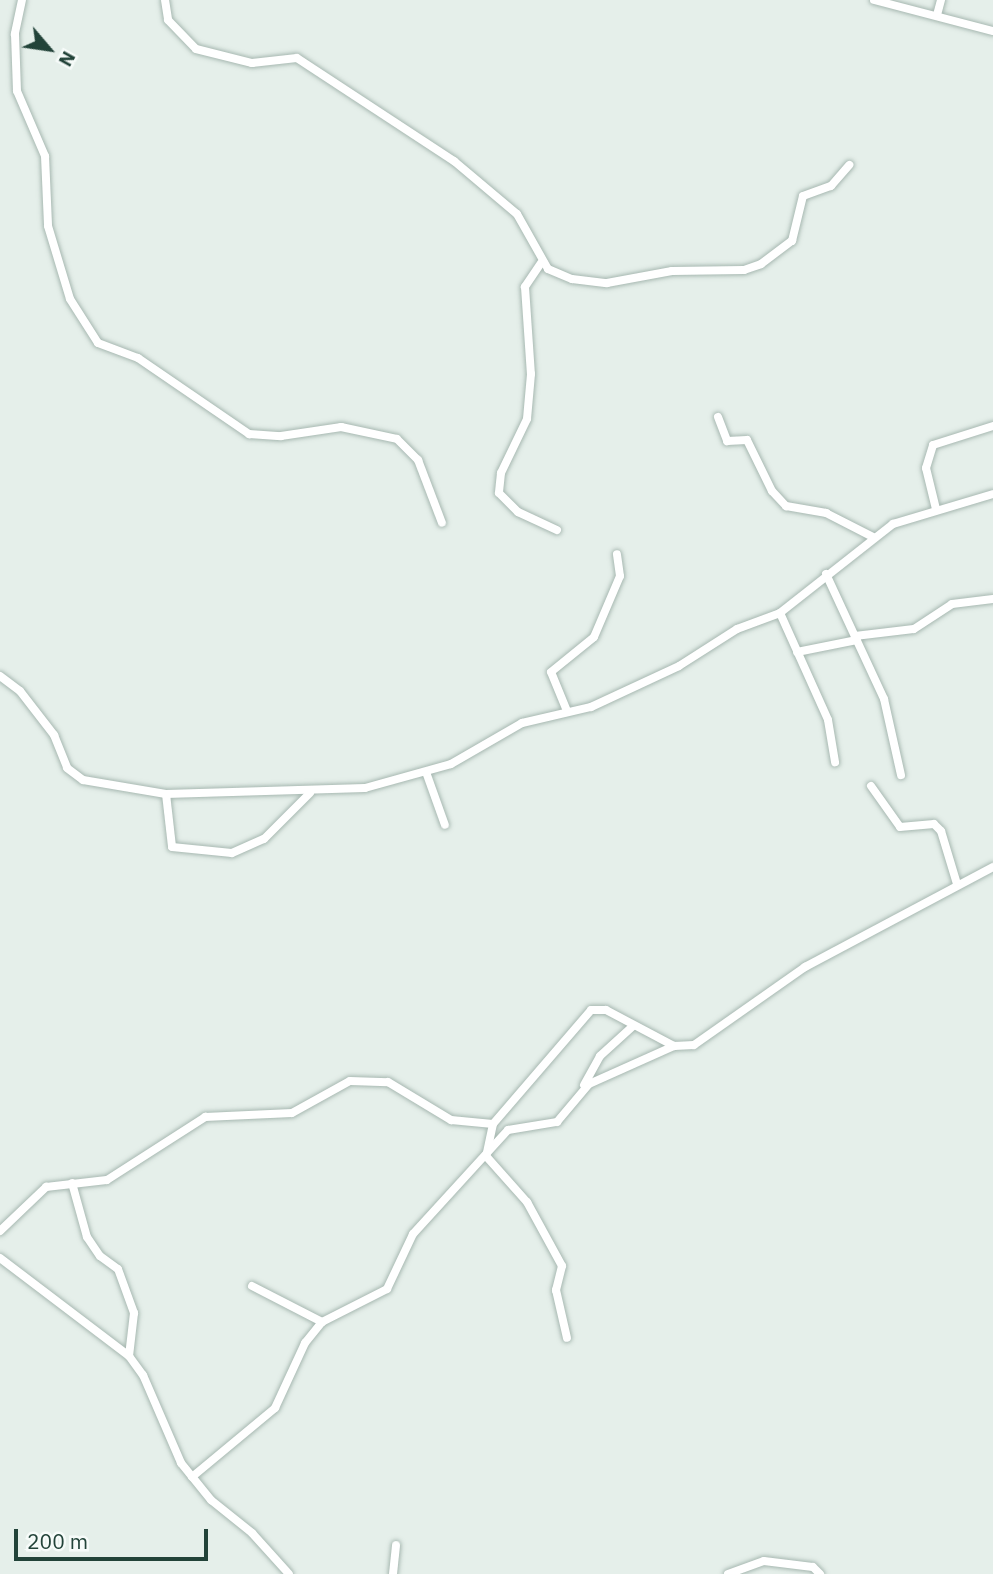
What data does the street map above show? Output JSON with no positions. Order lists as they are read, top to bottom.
{
  "scale_bar": "200 m",
  "north": "bottom right"
}
